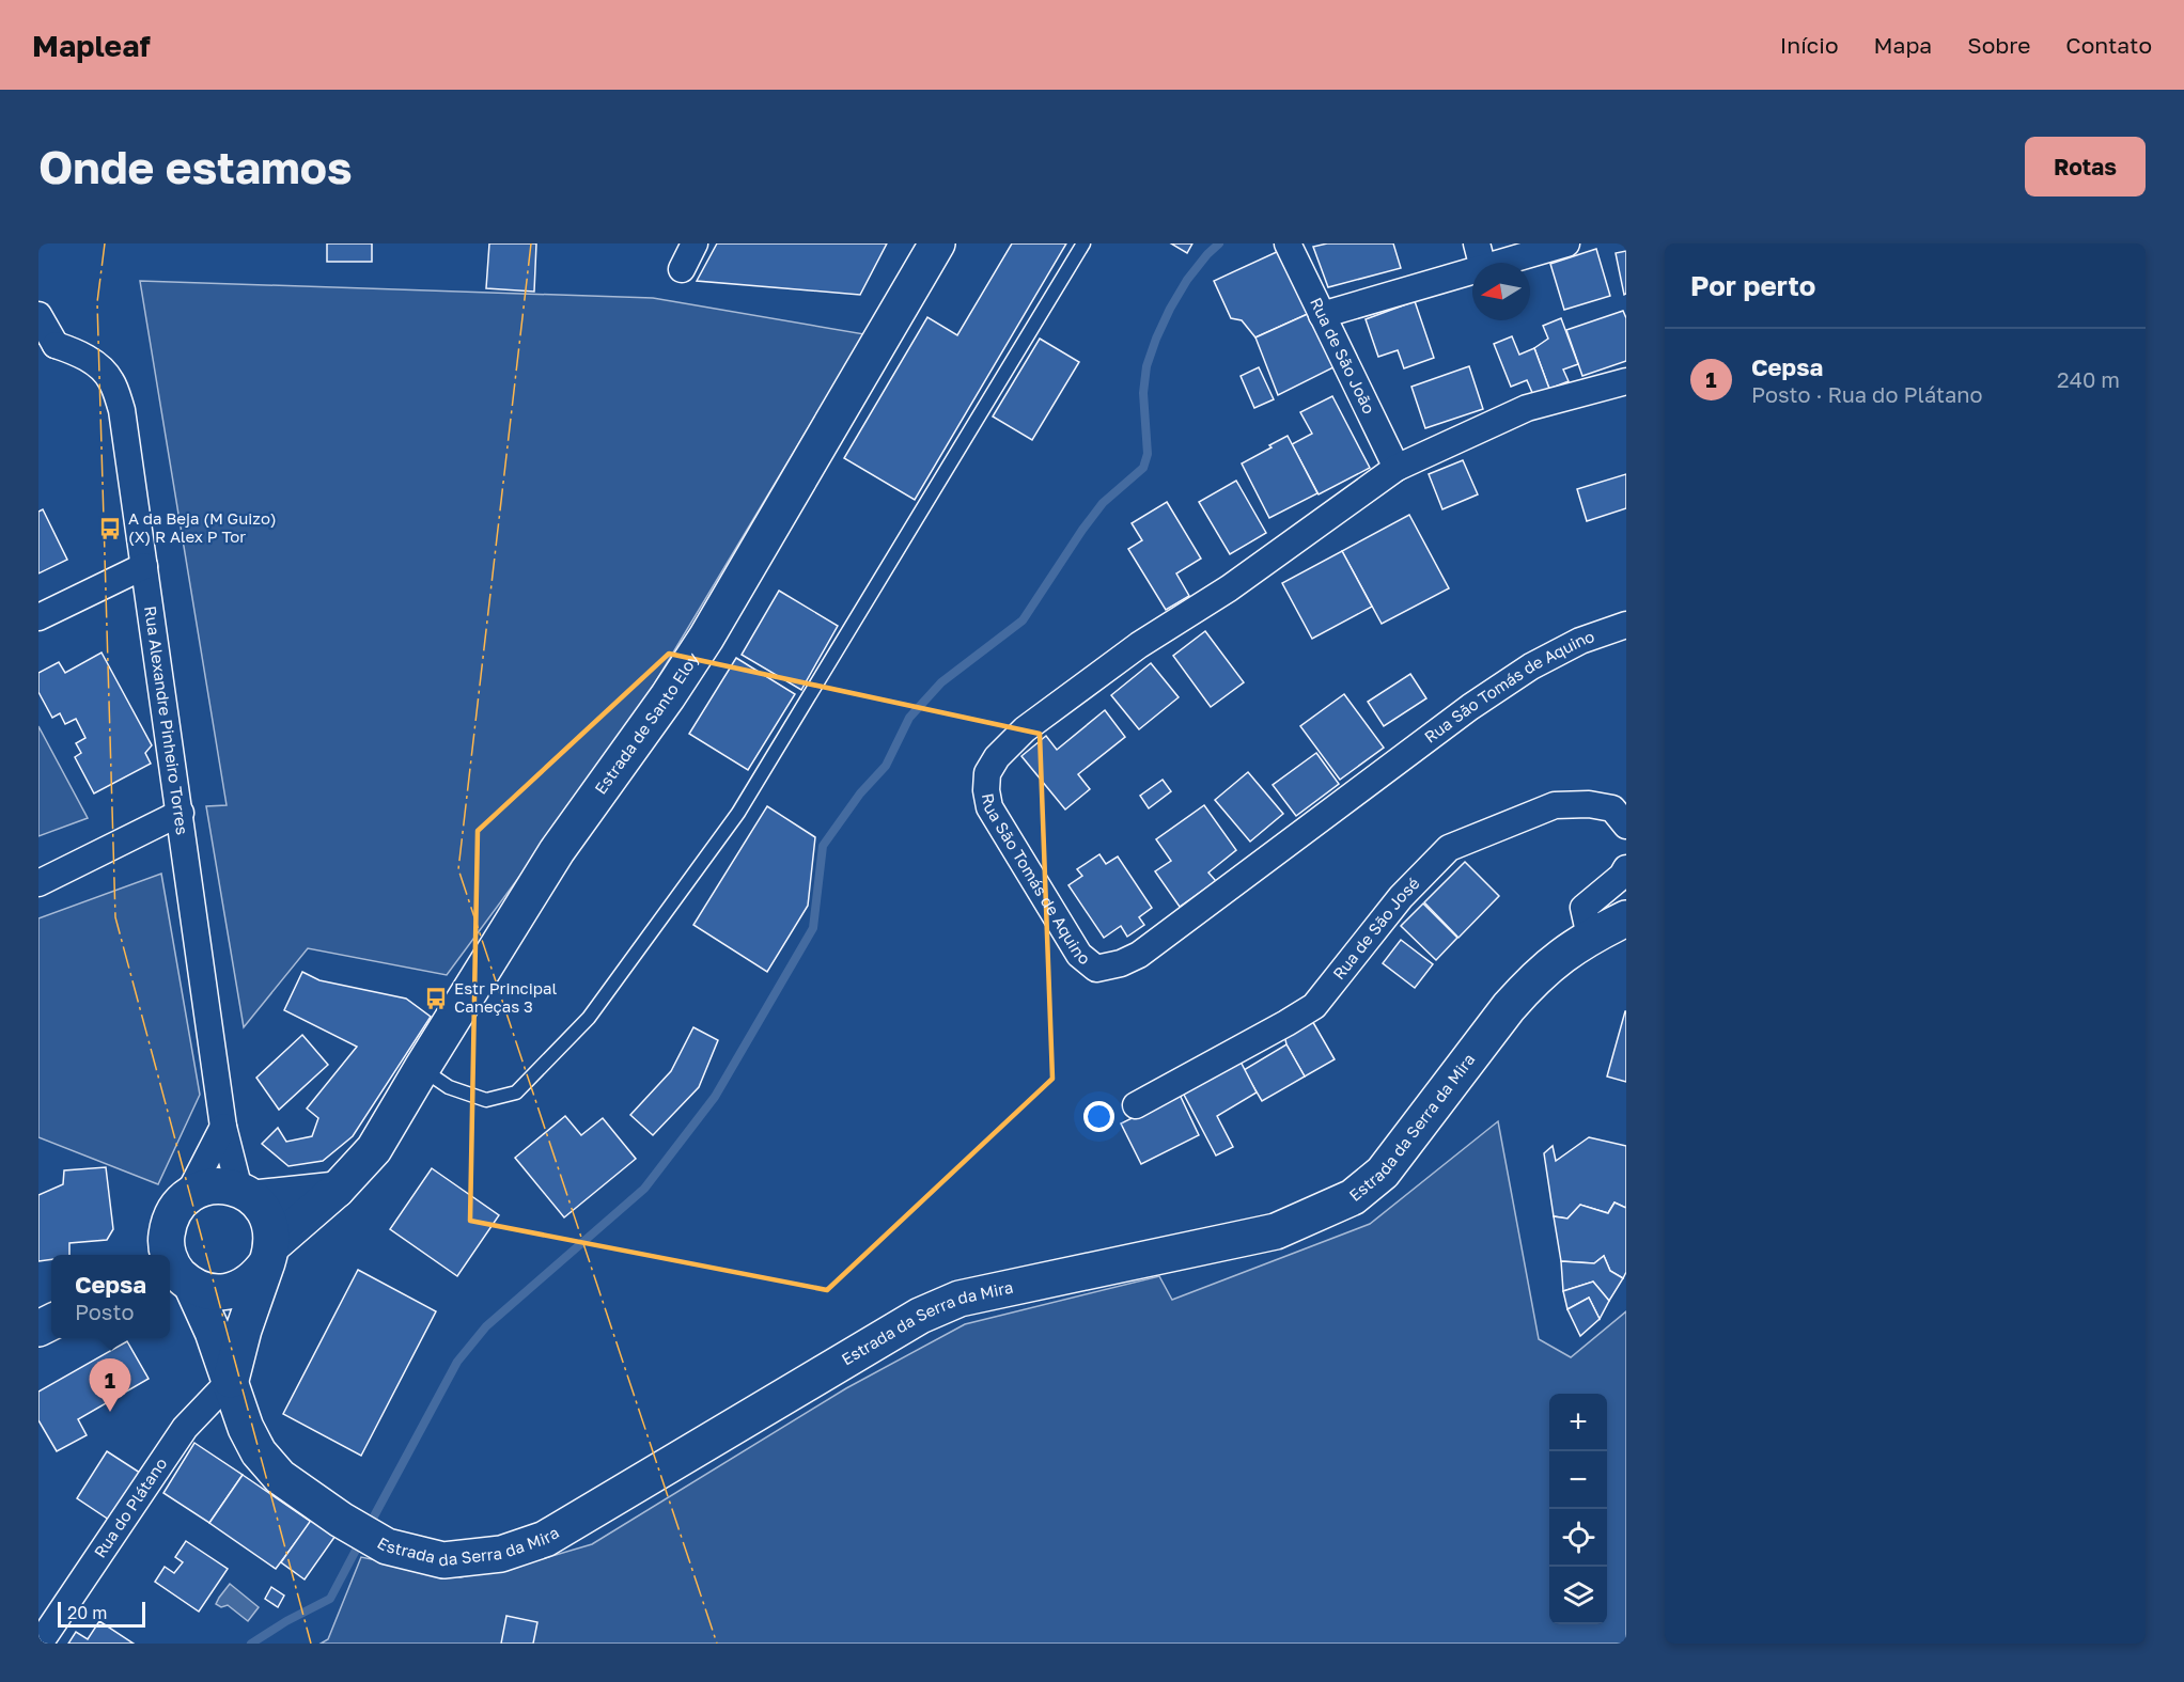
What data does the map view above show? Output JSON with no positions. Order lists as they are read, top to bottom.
{
  "streets": {
    "street": [
      "Rua de São João",
      "Rua São Tomás de Aquino",
      "Rua Alexandre Pinheiro Torres",
      "Estrada de Santo Eloy",
      "Rua de São José",
      "Estrada da Serra da Mira",
      "Rua do Plátano"
    ]
  },
  "crossings": [
    ["Rua de São João", "Rua São Tomás de Aquino"],
    ["Estrada da Serra da Mira", "Rua do Plátano"]
  ],
  "places": {
    "bus stop": ["A da Beja (M Guizo) (X) R Alex P Tor", "Estr Principal Caneças 3"]
  },
  "scale_bar": "20 m",
  "north": "left",
  "page": {
    "header": "Mapleaf",
    "nav": [
      "Início",
      "Mapa",
      "Sobre",
      "Contato"
    ],
    "buttons": "Rotas",
    "title": "Onde estamos",
    "heading": "Por perto",
    "list": [
      {
        "mark": "1",
        "name": "Cepsa",
        "note": "Posto · Rua do Plátano",
        "value": "240 m"
      }
    ],
    "popup": ["Cepsa", "Posto"],
    "pins": "1",
    "map_buttons": ["+", "−"],
    "scale": "20 m"
  }
}
